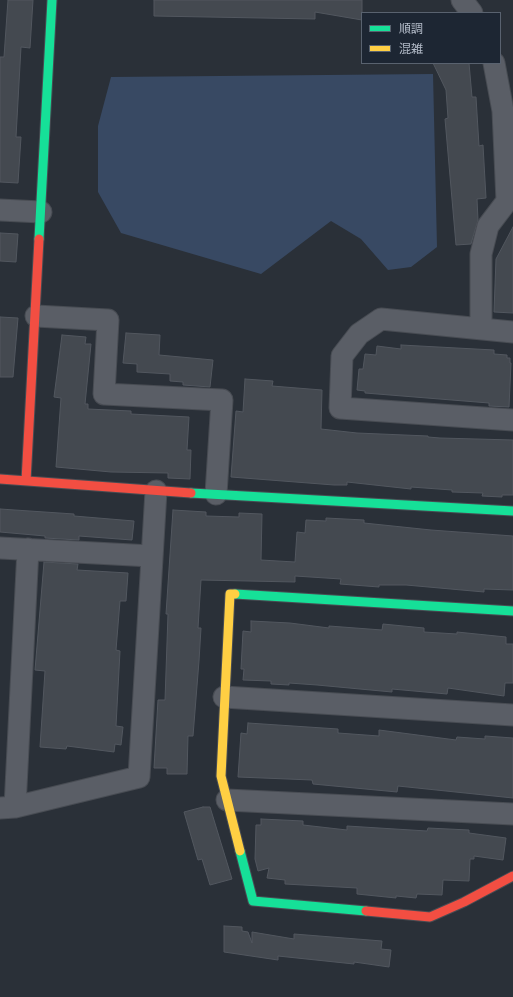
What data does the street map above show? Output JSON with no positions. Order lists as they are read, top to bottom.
{
  "legend": ["順調", "混雑"]
}
